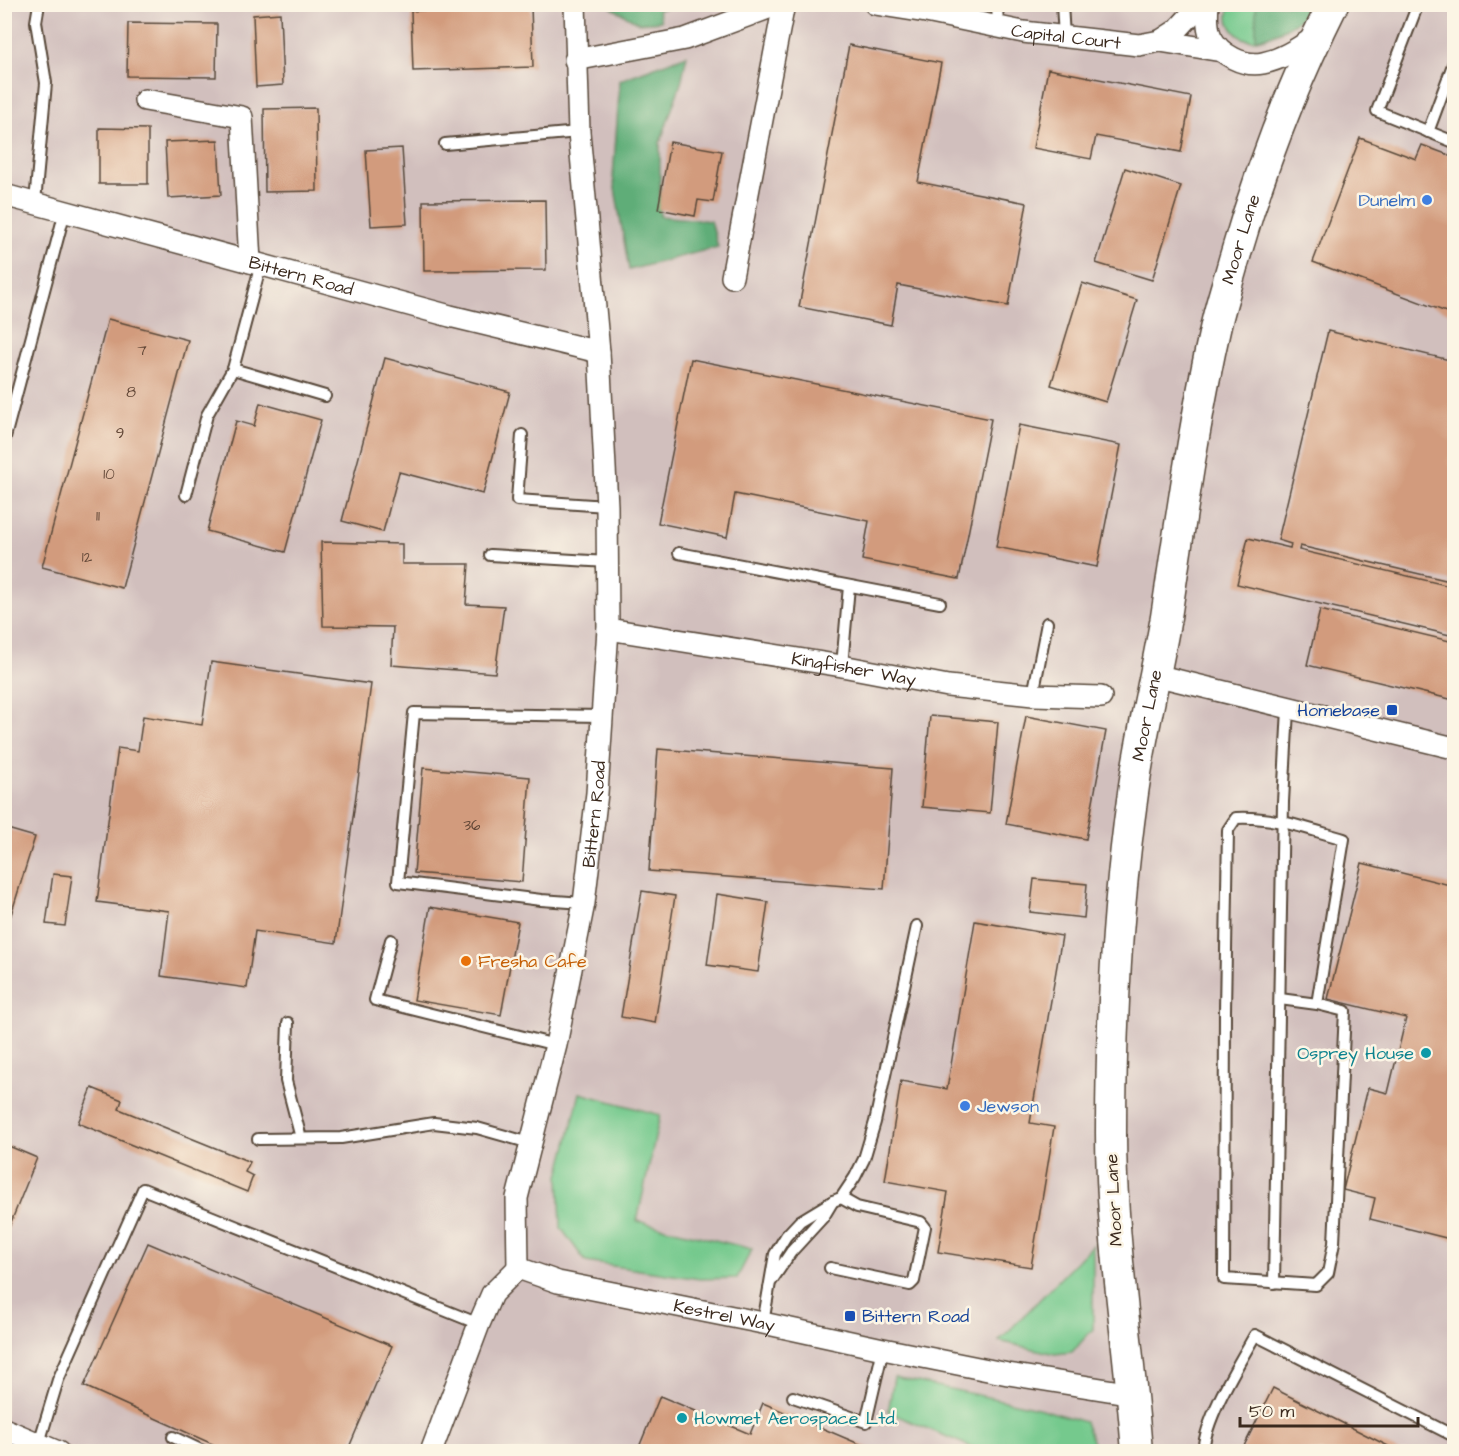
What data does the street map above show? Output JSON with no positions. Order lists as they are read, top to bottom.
{
  "streets": {
    "main road": ["Moor Lane"],
    "street": [
      "Capital Court",
      "Bittern Road",
      "Kingfisher Way",
      "Kestrel Way"
    ]
  },
  "crossings": [
    ["Capital Court", "Moor Lane"],
    ["Moor Lane", "Kestrel Way"],
    ["Bittern Road", "Kingfisher Way"],
    ["Bittern Road", "Kestrel Way"]
  ],
  "places": {
    "other": [
      "Dunelm",
      "Fresha Cafe",
      "Osprey House",
      "Jewson",
      "Howmet Aerospace Ltd."
    ],
    "transit": ["Homebase", "Bittern Road"]
  },
  "house_numbers": [
    "7",
    "8",
    "9",
    "10",
    "11",
    "12",
    "36"
  ],
  "scale_bar": "50 m"
}
